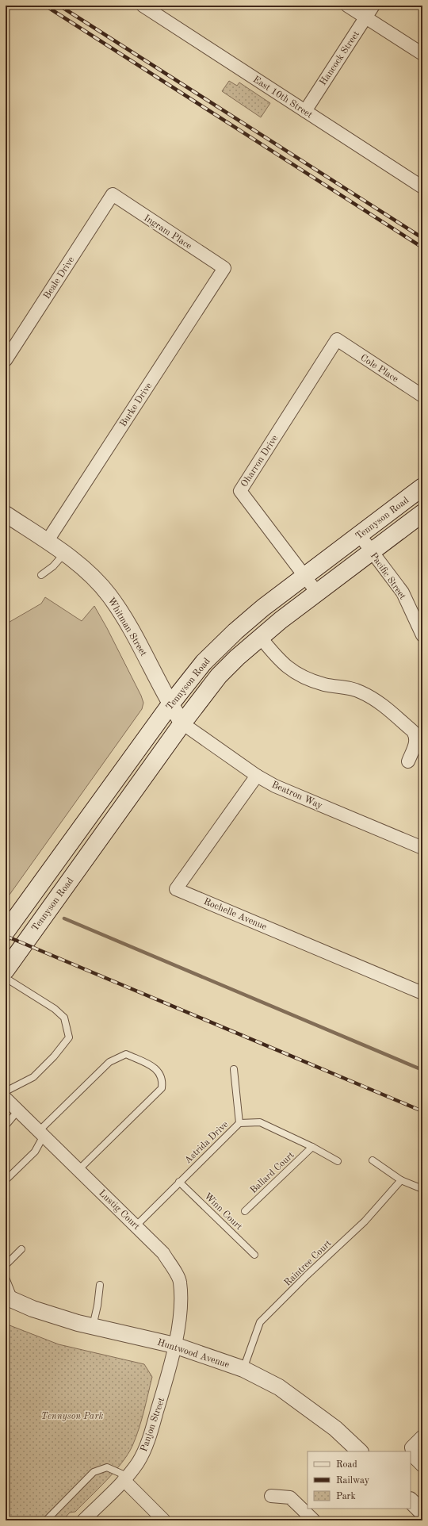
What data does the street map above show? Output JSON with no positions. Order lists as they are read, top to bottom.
{
  "streets": {
    "main road": ["Tennyson Road"],
    "street": [
      "Hancock Street",
      "East 10th Street",
      "Ingram Place",
      "Beale Drive",
      "Cole Place",
      "Burke Drive",
      "Oharron Drive",
      "Pacific Street",
      "Whitman Street",
      "Beatron Way",
      "Rochelle Avenue",
      "Lustig Court",
      "Huntwood Avenue",
      "Panjon Street"
    ],
    "lane": [
      "Astrida Drive",
      "Ballard Court",
      "Winn Court",
      "Raintree Court"
    ]
  },
  "crossings": [
    ["Hancock Street", "East 10th Street"],
    ["Ingram Place", "Beale Drive"],
    ["Ingram Place", "Burke Drive"],
    ["Cole Place", "Oharron Drive"],
    ["Burke Drive", "Whitman Street"],
    ["Oharron Drive", "Tennyson Road"],
    ["Tennyson Road", "Pacific Street"],
    ["Tennyson Road", "Whitman Street"],
    ["Tennyson Road", "Beatron Way"],
    ["Whitman Street", "Beatron Way"],
    ["Beatron Way", "Rochelle Avenue"],
    ["Astrida Drive", "Ballard Court"],
    ["Astrida Drive", "Lustig Court"],
    ["Astrida Drive", "Winn Court"],
    ["Lustig Court", "Huntwood Avenue"],
    ["Lustig Court", "Panjon Street"],
    ["Raintree Court", "Huntwood Avenue"],
    ["Huntwood Avenue", "Panjon Street"]
  ],
  "parks": ["Tennyson Park"],
  "legend": ["Road", "Railway", "Park"]
}
